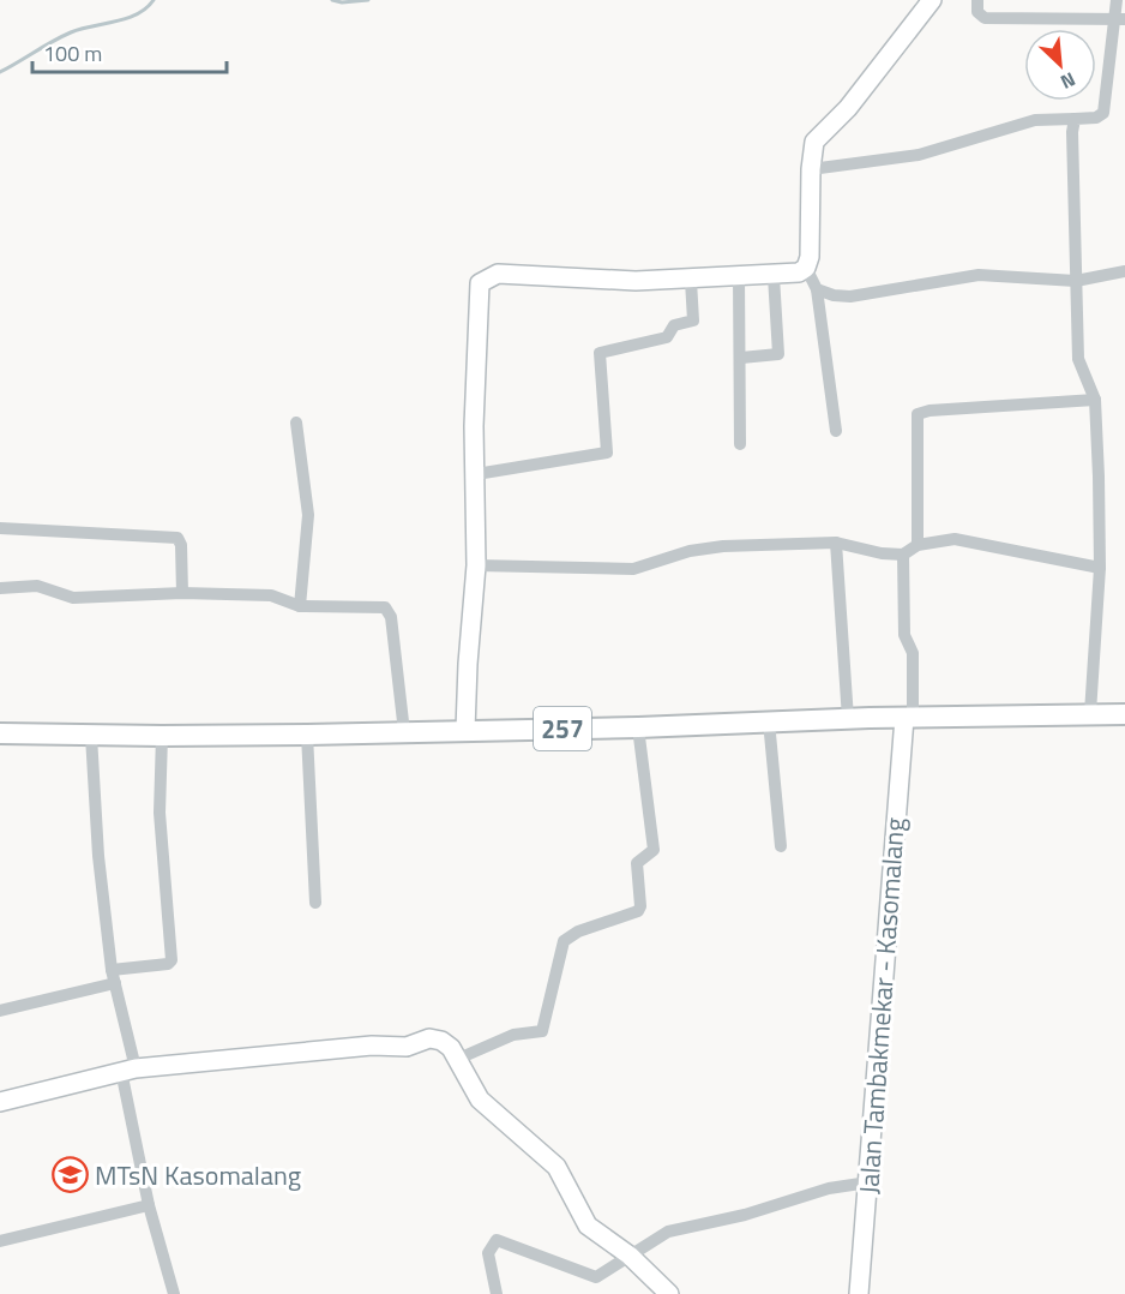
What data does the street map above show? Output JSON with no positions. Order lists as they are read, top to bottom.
{
  "streets": {
    "main road": ["257"],
    "street": ["Jalan Tambakmekar - Kasomalang"]
  },
  "crossings": [
    ["257", "Jalan Tambakmekar - Kasomalang"]
  ],
  "places": {
    "school or university": ["MTsN Kasomalang"]
  },
  "scale_bar": "100 m",
  "north": "bottom right"
}
